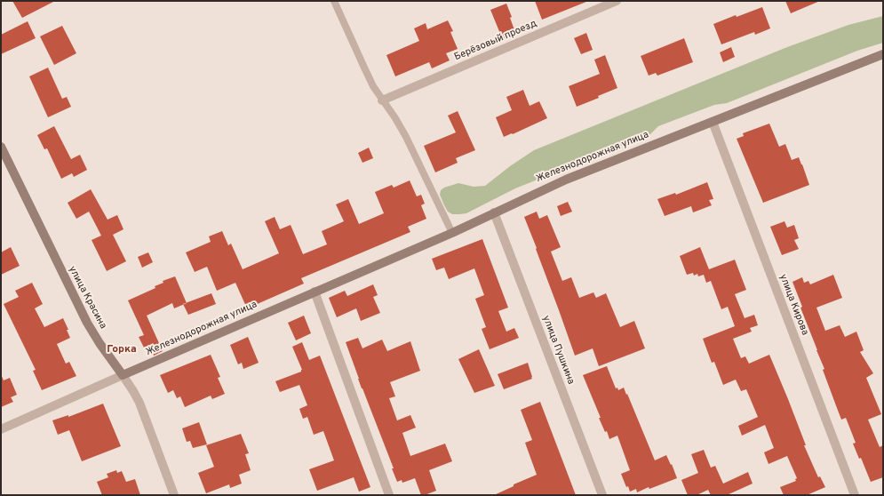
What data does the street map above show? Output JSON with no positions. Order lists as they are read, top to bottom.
{
  "streets": {
    "street": [
      "Берёзовый проезд",
      "Железнодорожная улица",
      "улица Красина",
      "улица Кирова",
      "улица Пушкина"
    ]
  },
  "crossings": [
    ["Железнодорожная улица", "улица Красина"],
    ["Железнодорожная улица", "улица Кирова"],
    ["Железнодорожная улица", "улица Пушкина"]
  ],
  "districts": ["Горка"]
}
